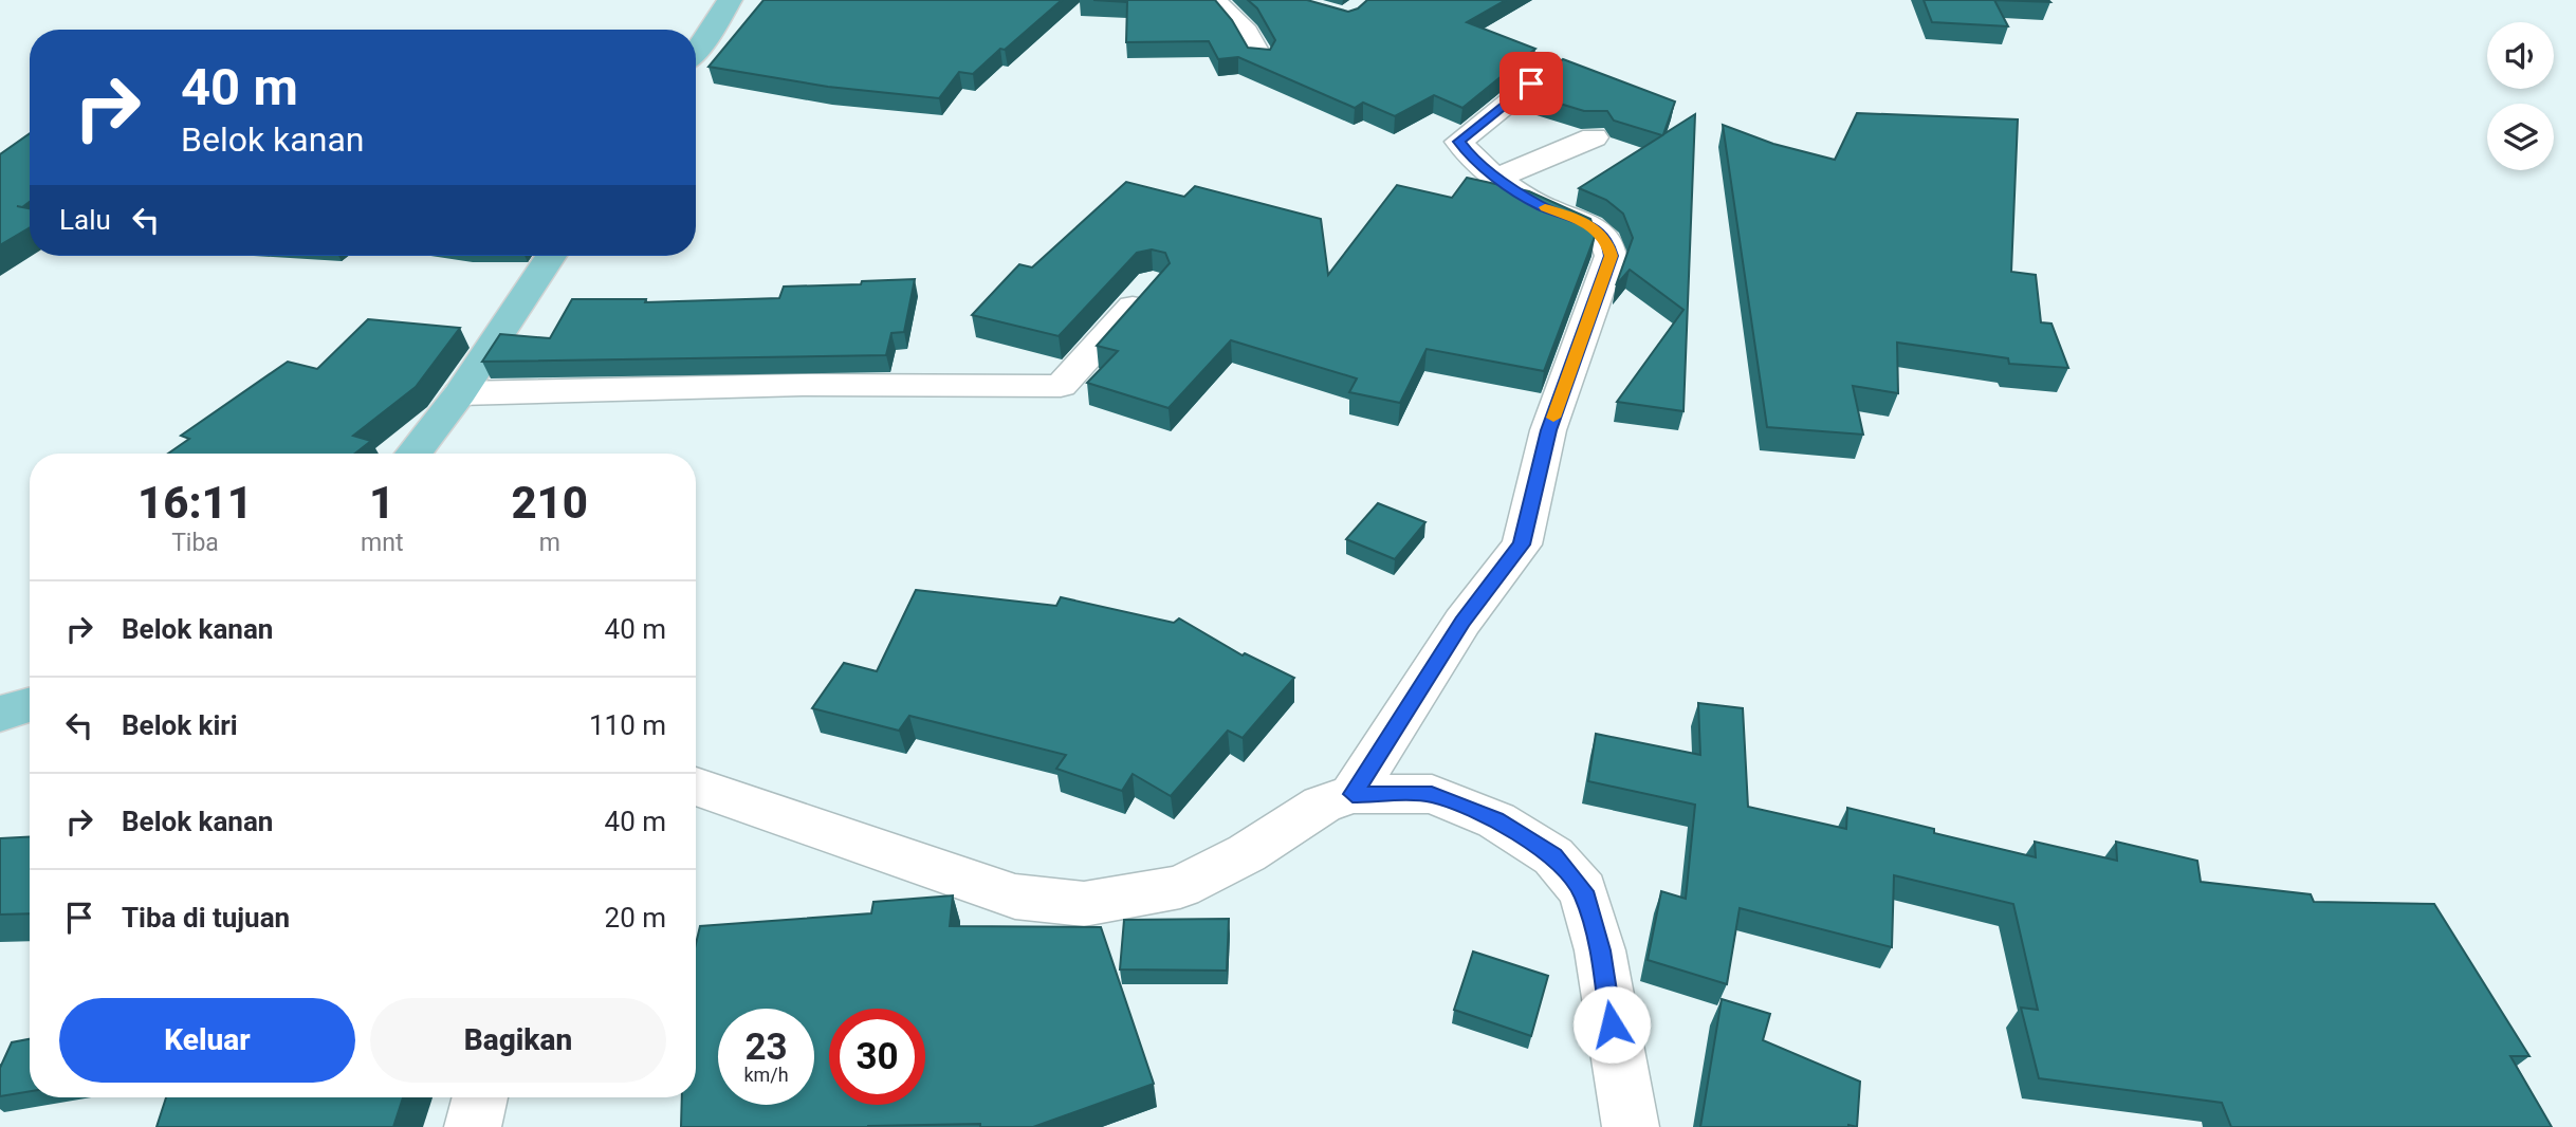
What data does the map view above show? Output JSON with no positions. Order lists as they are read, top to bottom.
{
  "page": {
    "turn": ["40 m", "Belok kanan"],
    "then": "Lalu",
    "eta": [
      "16:11",
      "Tiba",
      "1",
      "mnt",
      "210",
      "m"
    ],
    "list": [
      {
        "name": "Belok kanan",
        "value": "40 m"
      },
      {
        "name": "Belok kiri",
        "value": "110 m"
      },
      {
        "name": "Belok kanan",
        "value": "40 m"
      },
      {
        "name": "Tiba di tujuan",
        "value": "20 m"
      }
    ],
    "buttons": ["Keluar", "Bagikan"],
    "speed": "23 km/h",
    "limit": "30"
  }
}
